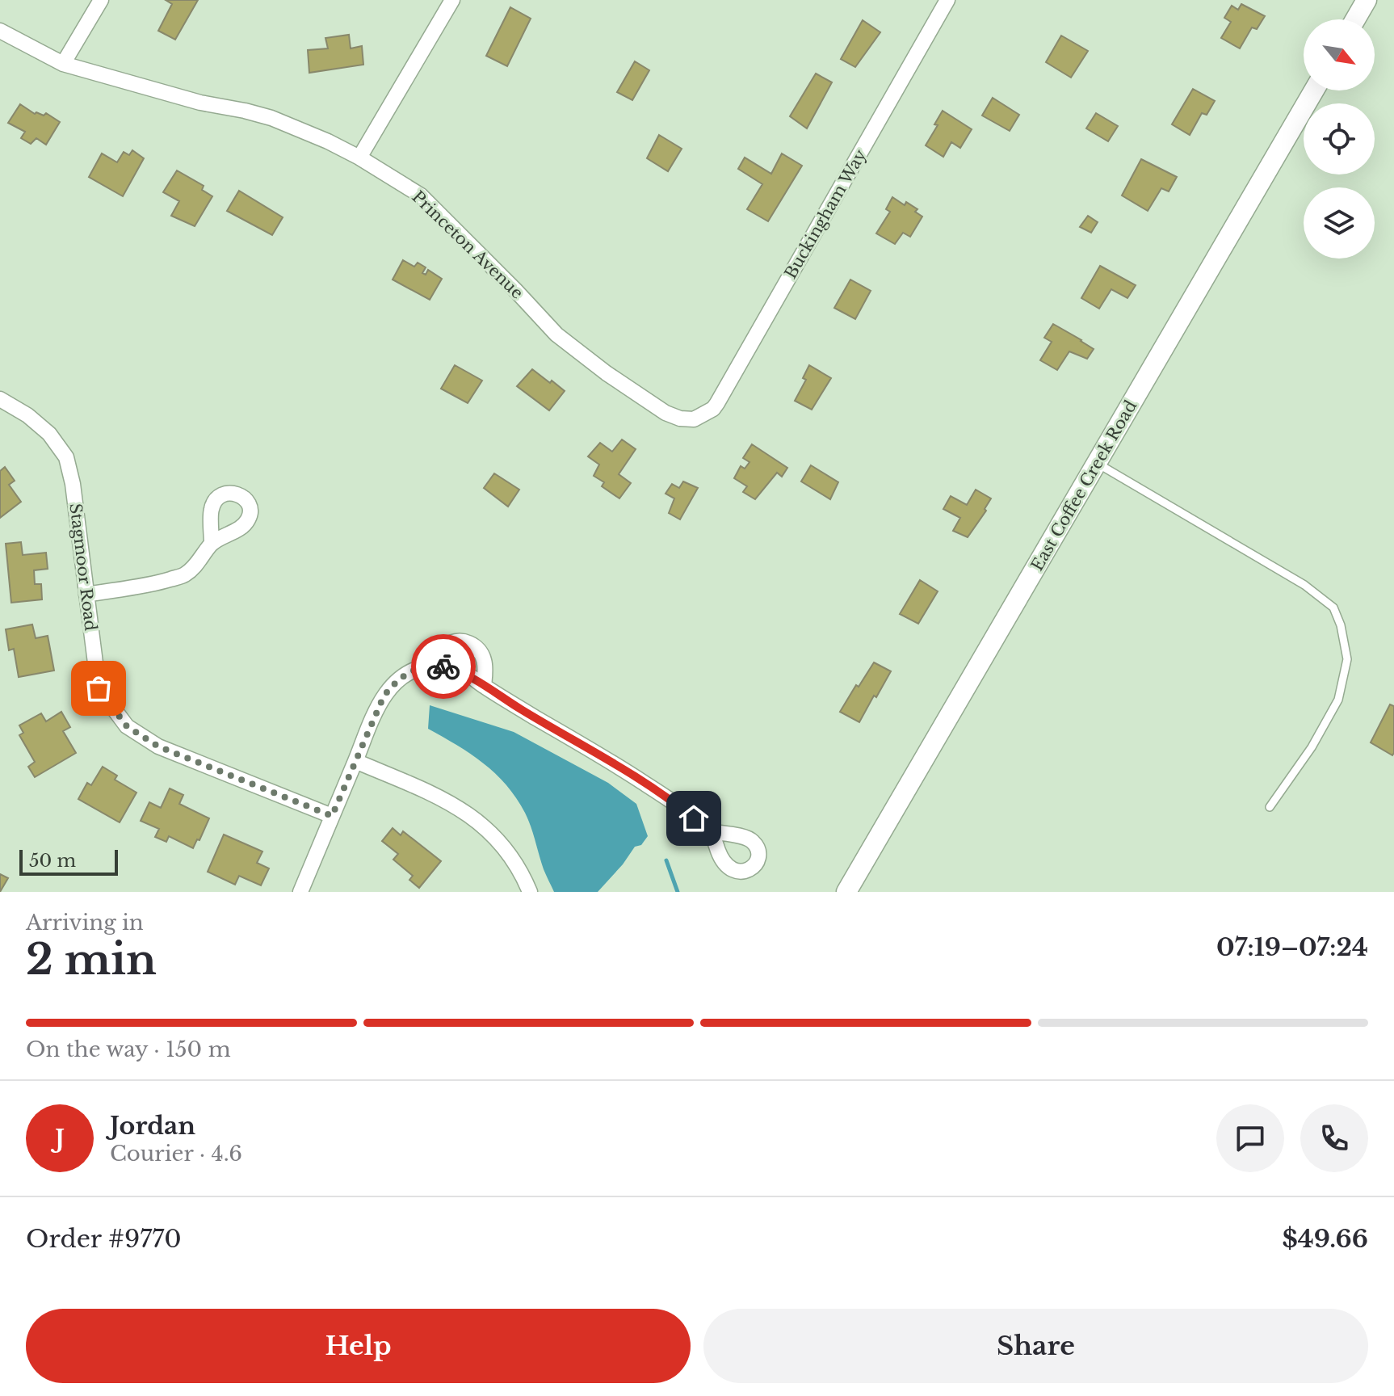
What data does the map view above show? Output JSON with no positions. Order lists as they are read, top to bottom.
{
  "streets": {
    "street": [
      "Buckingham Way",
      "Princeton Avenue",
      "East Coffee Creek Road",
      "Stagmoor Road"
    ]
  },
  "crossings": [
    ["Buckingham Way", "Princeton Avenue"]
  ],
  "scale_bar": "50 m",
  "north": "bottom right",
  "page": {
    "scale": "50 m",
    "heading": ["2 min", "Arriving in", "07:19–07:24"],
    "panel": [
      "Jordan",
      "Courier · 4.6",
      "Order #9770",
      "$49.66"
    ],
    "bar": "On the way · 150 m",
    "round": "J",
    "buttons": ["Help", "Share"]
  }
}
